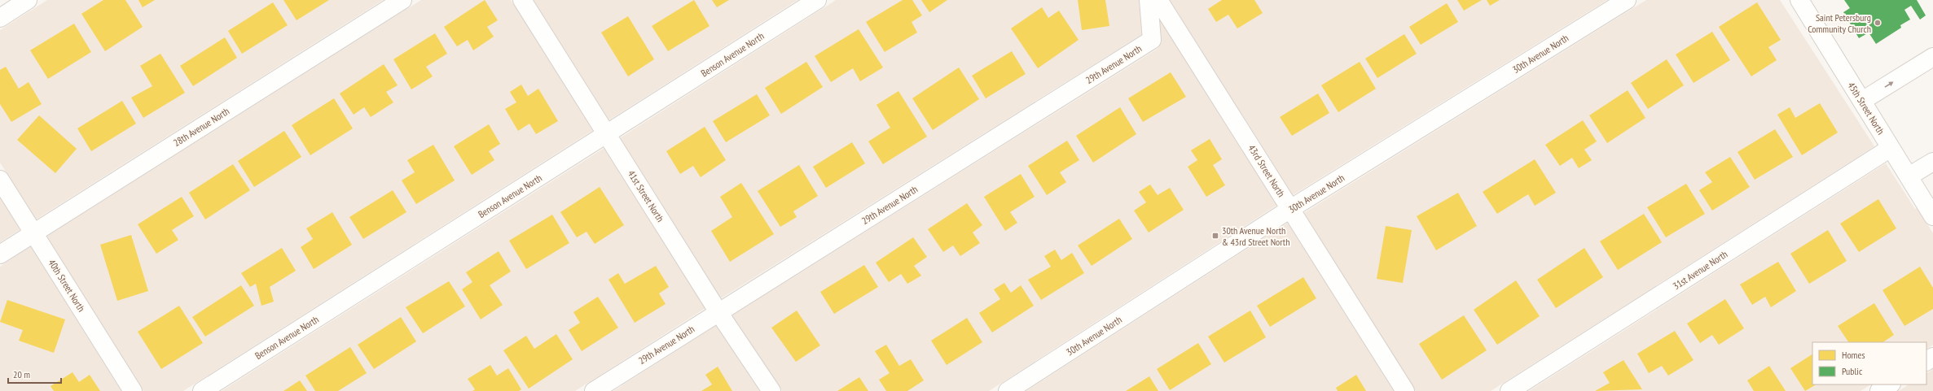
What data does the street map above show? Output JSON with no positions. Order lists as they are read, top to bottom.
{
  "streets": {
    "street": [
      "30th Avenue North",
      "Benson Avenue North",
      "29th Avenue North",
      "45th Street North",
      "28th Avenue North",
      "43rd Street North",
      "41st Street North",
      "31st Avenue North",
      "40th Street North"
    ]
  },
  "crossings": [
    ["30th Avenue North", "43rd Street North"],
    ["Benson Avenue North", "41st Street North"],
    ["29th Avenue North", "41st Street North"],
    ["45th Street North", "31st Avenue North"],
    ["28th Avenue North", "40th Street North"]
  ],
  "places": {
    "other": ["Saint Petersburg Community Church"],
    "transit": ["30th Avenue North & 43rd Street North"]
  },
  "legend": ["Homes", "Public"],
  "scale_bar": "20 m"
}
